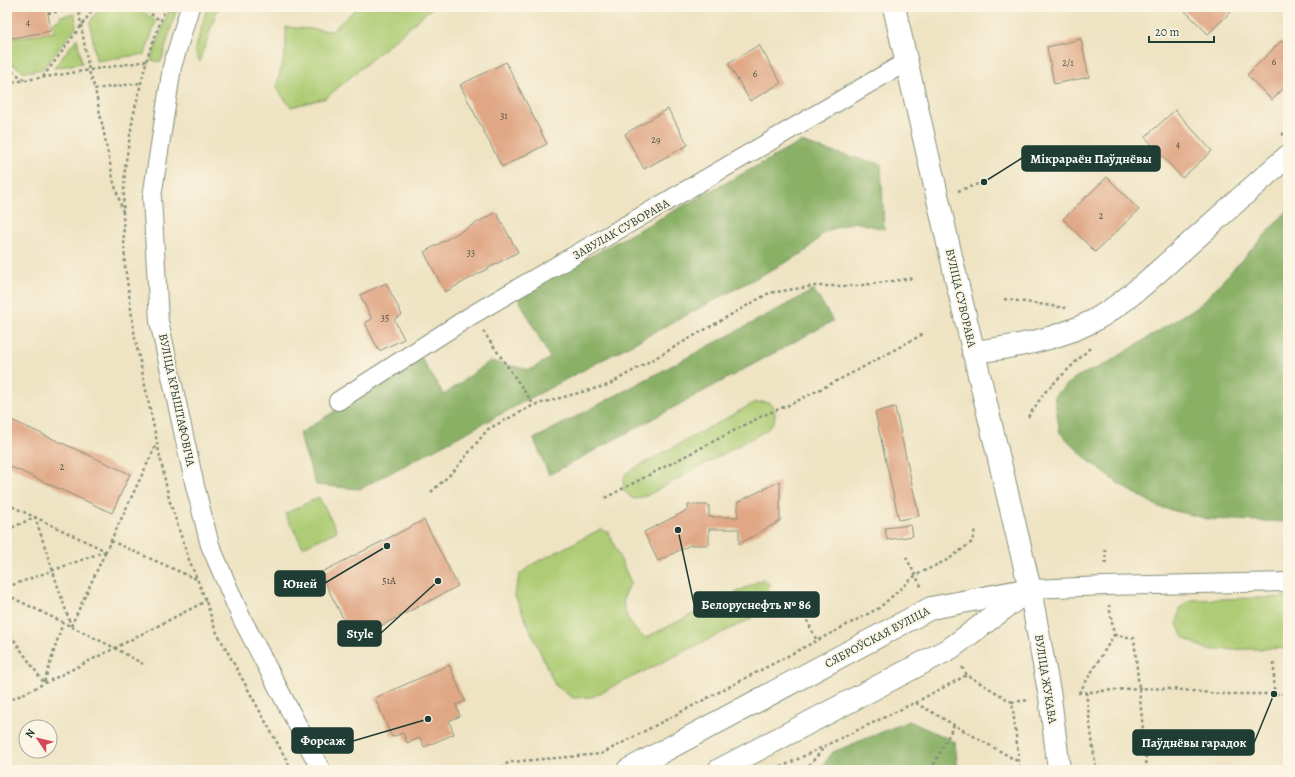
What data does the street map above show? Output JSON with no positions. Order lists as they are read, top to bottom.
{
  "streets": {
    "main road": ["ВУЛІЦА СУВОРАВА", "СЯБРОЎСКАЯ ВУЛІЦА", "ВУЛІЦА ЖУКАВА"],
    "street": ["ЗАВУЛАК СУВОРАВА", "ВУЛІЦА КРЫШТАФОВІЧА"]
  },
  "crossings": [
    ["ЗАВУЛАК СУВОРАВА", "ВУЛІЦА СУВОРАВА"],
    ["ВУЛІЦА СУВОРАВА", "СЯБРОЎСКАЯ ВУЛІЦА"],
    ["ВУЛІЦА СУВОРАВА", "ВУЛІЦА ЖУКАВА"],
    ["СЯБРОЎСКАЯ ВУЛІЦА", "ВУЛІЦА ЖУКАВА"]
  ],
  "places": [
    "Мікрараён Паўднёвы",
    "Белоруснефть № 86",
    "Юней",
    "Style",
    "Паўднёвы гарадок",
    "Форсаж"
  ],
  "house_numbers": [
    "4",
    "6",
    "2/1",
    "6",
    "31",
    "29",
    "4",
    "2",
    "33",
    "35",
    "2",
    "51А"
  ],
  "scale_bar": "20 m",
  "north": "top left"
}
